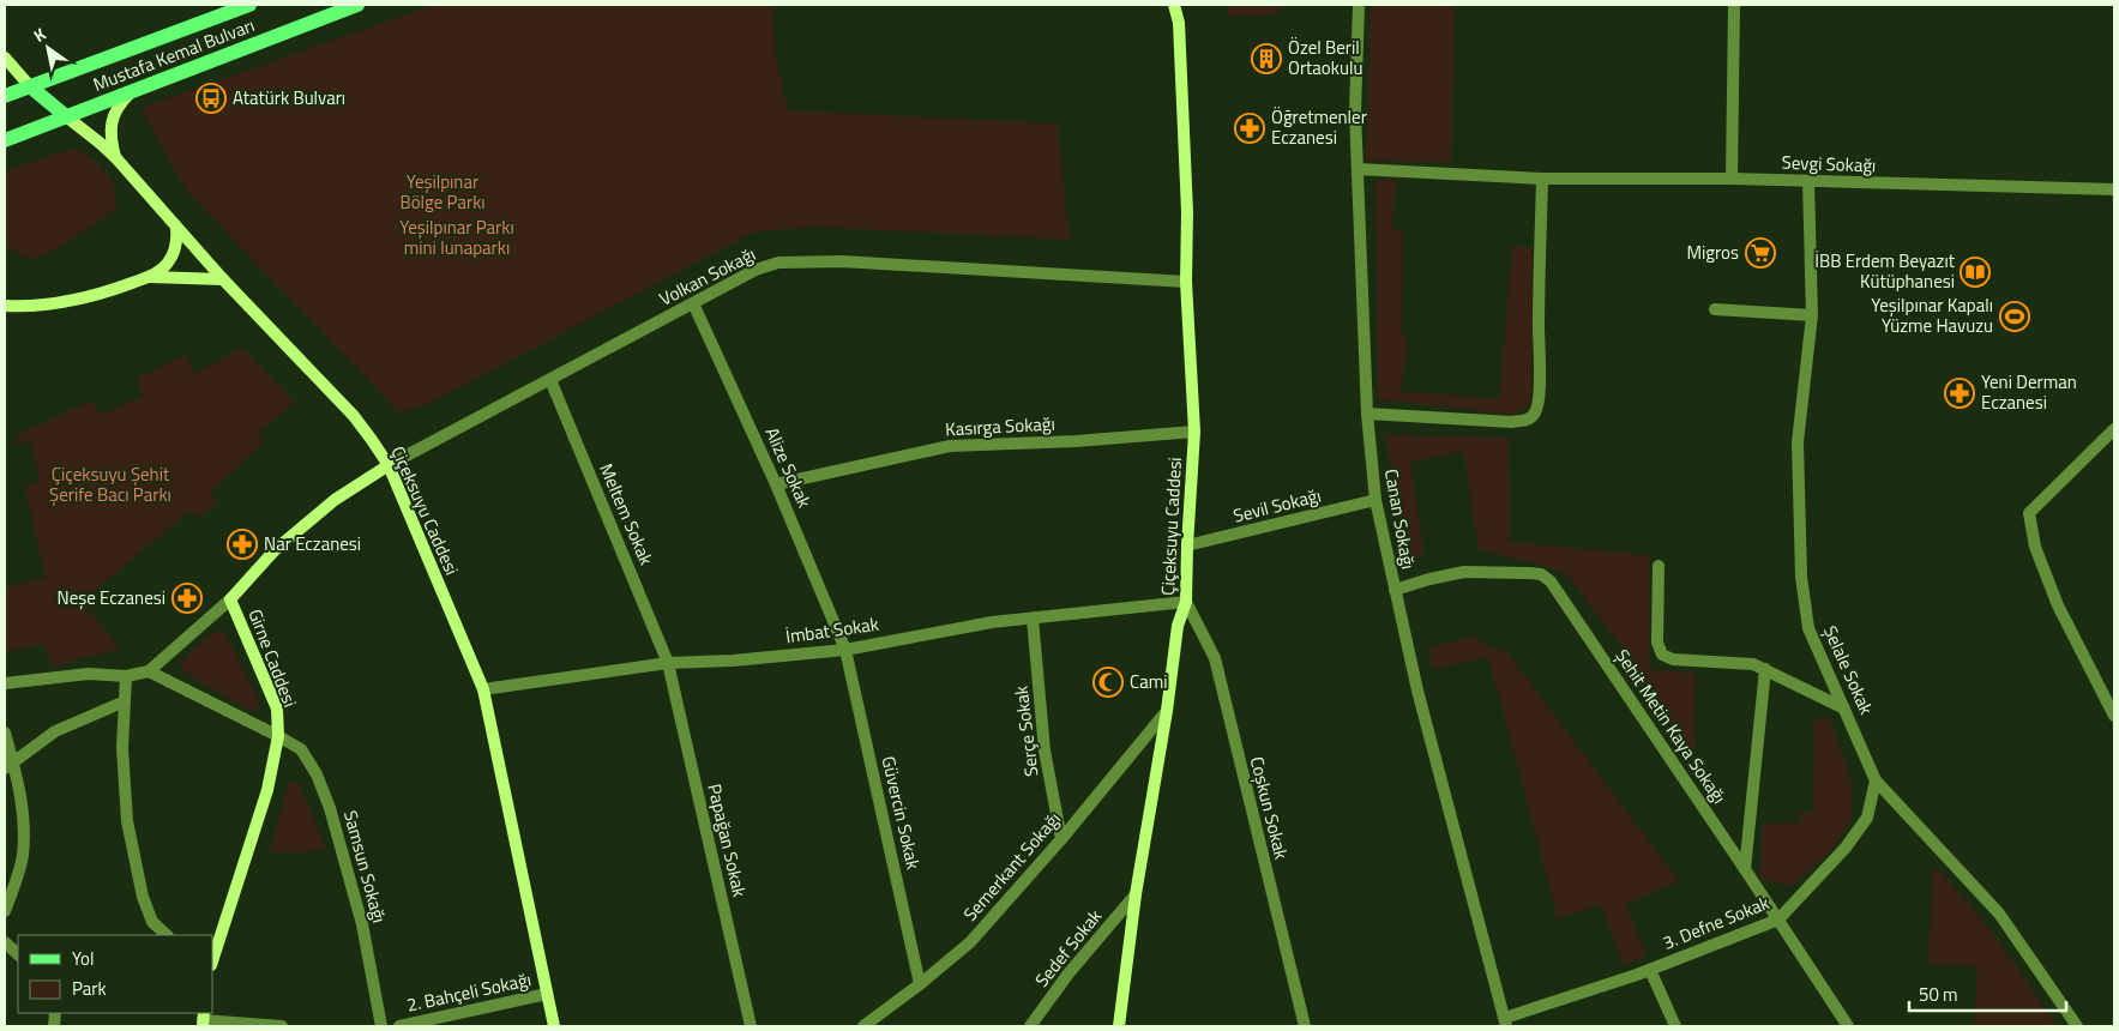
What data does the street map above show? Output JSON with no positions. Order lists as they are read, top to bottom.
{
  "streets": {
    "main road": ["Mustafa Kemal Bulvarı"],
    "street": [
      "Sevgi Sokağı",
      "Volkan Sokağı",
      "Kasırga Sokağı",
      "Alize Sokak",
      "Sevil Sokağı",
      "Çiçeksuyu Caddesi",
      "Meltem Sokak",
      "Canan Sokağı",
      "İmbat Sokak",
      "Girne Caddesi",
      "Şelale Sokak",
      "Şehit Metin Kaya Sokağı",
      "Serçe Sokak",
      "Coşkun Sokak",
      "Güvercin Sokak",
      "Papağan Sokak",
      "Samsun Sokağı",
      "Semerkant Sokağı",
      "3. Defne Sokak",
      "Sedef Sokak",
      "2. Bahçeli Sokağı"
    ]
  },
  "crossings": [
    ["Mustafa Kemal Bulvarı", "Çiçeksuyu Caddesi"],
    ["Sevgi Sokağı", "Canan Sokağı"],
    ["Sevgi Sokağı", "Şelale Sokak"],
    ["Volkan Sokağı", "Alize Sokak"],
    ["Volkan Sokağı", "Çiçeksuyu Caddesi"],
    ["Volkan Sokağı", "Meltem Sokak"],
    ["Volkan Sokağı", "Girne Caddesi"],
    ["Kasırga Sokağı", "Alize Sokak"],
    ["Kasırga Sokağı", "Çiçeksuyu Caddesi"],
    ["Alize Sokak", "İmbat Sokak"],
    ["Alize Sokak", "Güvercin Sokak"],
    ["Sevil Sokağı", "Çiçeksuyu Caddesi"],
    ["Sevil Sokağı", "Canan Sokağı"],
    ["Çiçeksuyu Caddesi", "İmbat Sokak"],
    ["Çiçeksuyu Caddesi", "Girne Caddesi"],
    ["Çiçeksuyu Caddesi", "Coşkun Sokak"],
    ["Çiçeksuyu Caddesi", "Semerkant Sokağı"],
    ["Çiçeksuyu Caddesi", "Sedef Sokak"],
    ["Çiçeksuyu Caddesi", "2. Bahçeli Sokağı"],
    ["Meltem Sokak", "İmbat Sokak"],
    ["Meltem Sokak", "Papağan Sokak"],
    ["Canan Sokağı", "Şehit Metin Kaya Sokağı"],
    ["Canan Sokağı", "3. Defne Sokak"],
    ["İmbat Sokak", "Serçe Sokak"],
    ["İmbat Sokak", "Coşkun Sokak"],
    ["İmbat Sokak", "Güvercin Sokak"],
    ["İmbat Sokak", "Papağan Sokak"],
    ["Girne Caddesi", "Samsun Sokağı"],
    ["Şelale Sokak", "3. Defne Sokak"],
    ["Şehit Metin Kaya Sokağı", "3. Defne Sokak"],
    ["Serçe Sokak", "Semerkant Sokağı"],
    ["Güvercin Sokak", "Semerkant Sokağı"]
  ],
  "parks": ["Yeşilpınar Bölge Parkı", "Yeşilpınar Parkı mini lunaparkı", "Çiçeksuyu Şehit Şerife Bacı Parkı"],
  "places": {
    "building": ["Özel Beril Ortaokulu"],
    "bus stop": ["Atatürk Bulvarı"],
    "pharmacy": [
      "Öğretmenler Eczanesi",
      "Yeni Derman Eczanesi",
      "Nar Eczanesi",
      "Neşe Eczanesi"
    ],
    "supermarket": ["Migros"],
    "library": ["İBB Erdem Beyazıt Kütüphanesi"],
    "sports": ["Yeşilpınar Kapalı Yüzme Havuzu"],
    "mosque": ["Cami"]
  },
  "legend": ["Yol", "Park"],
  "scale_bar": "50 m",
  "north": "top left"
}
